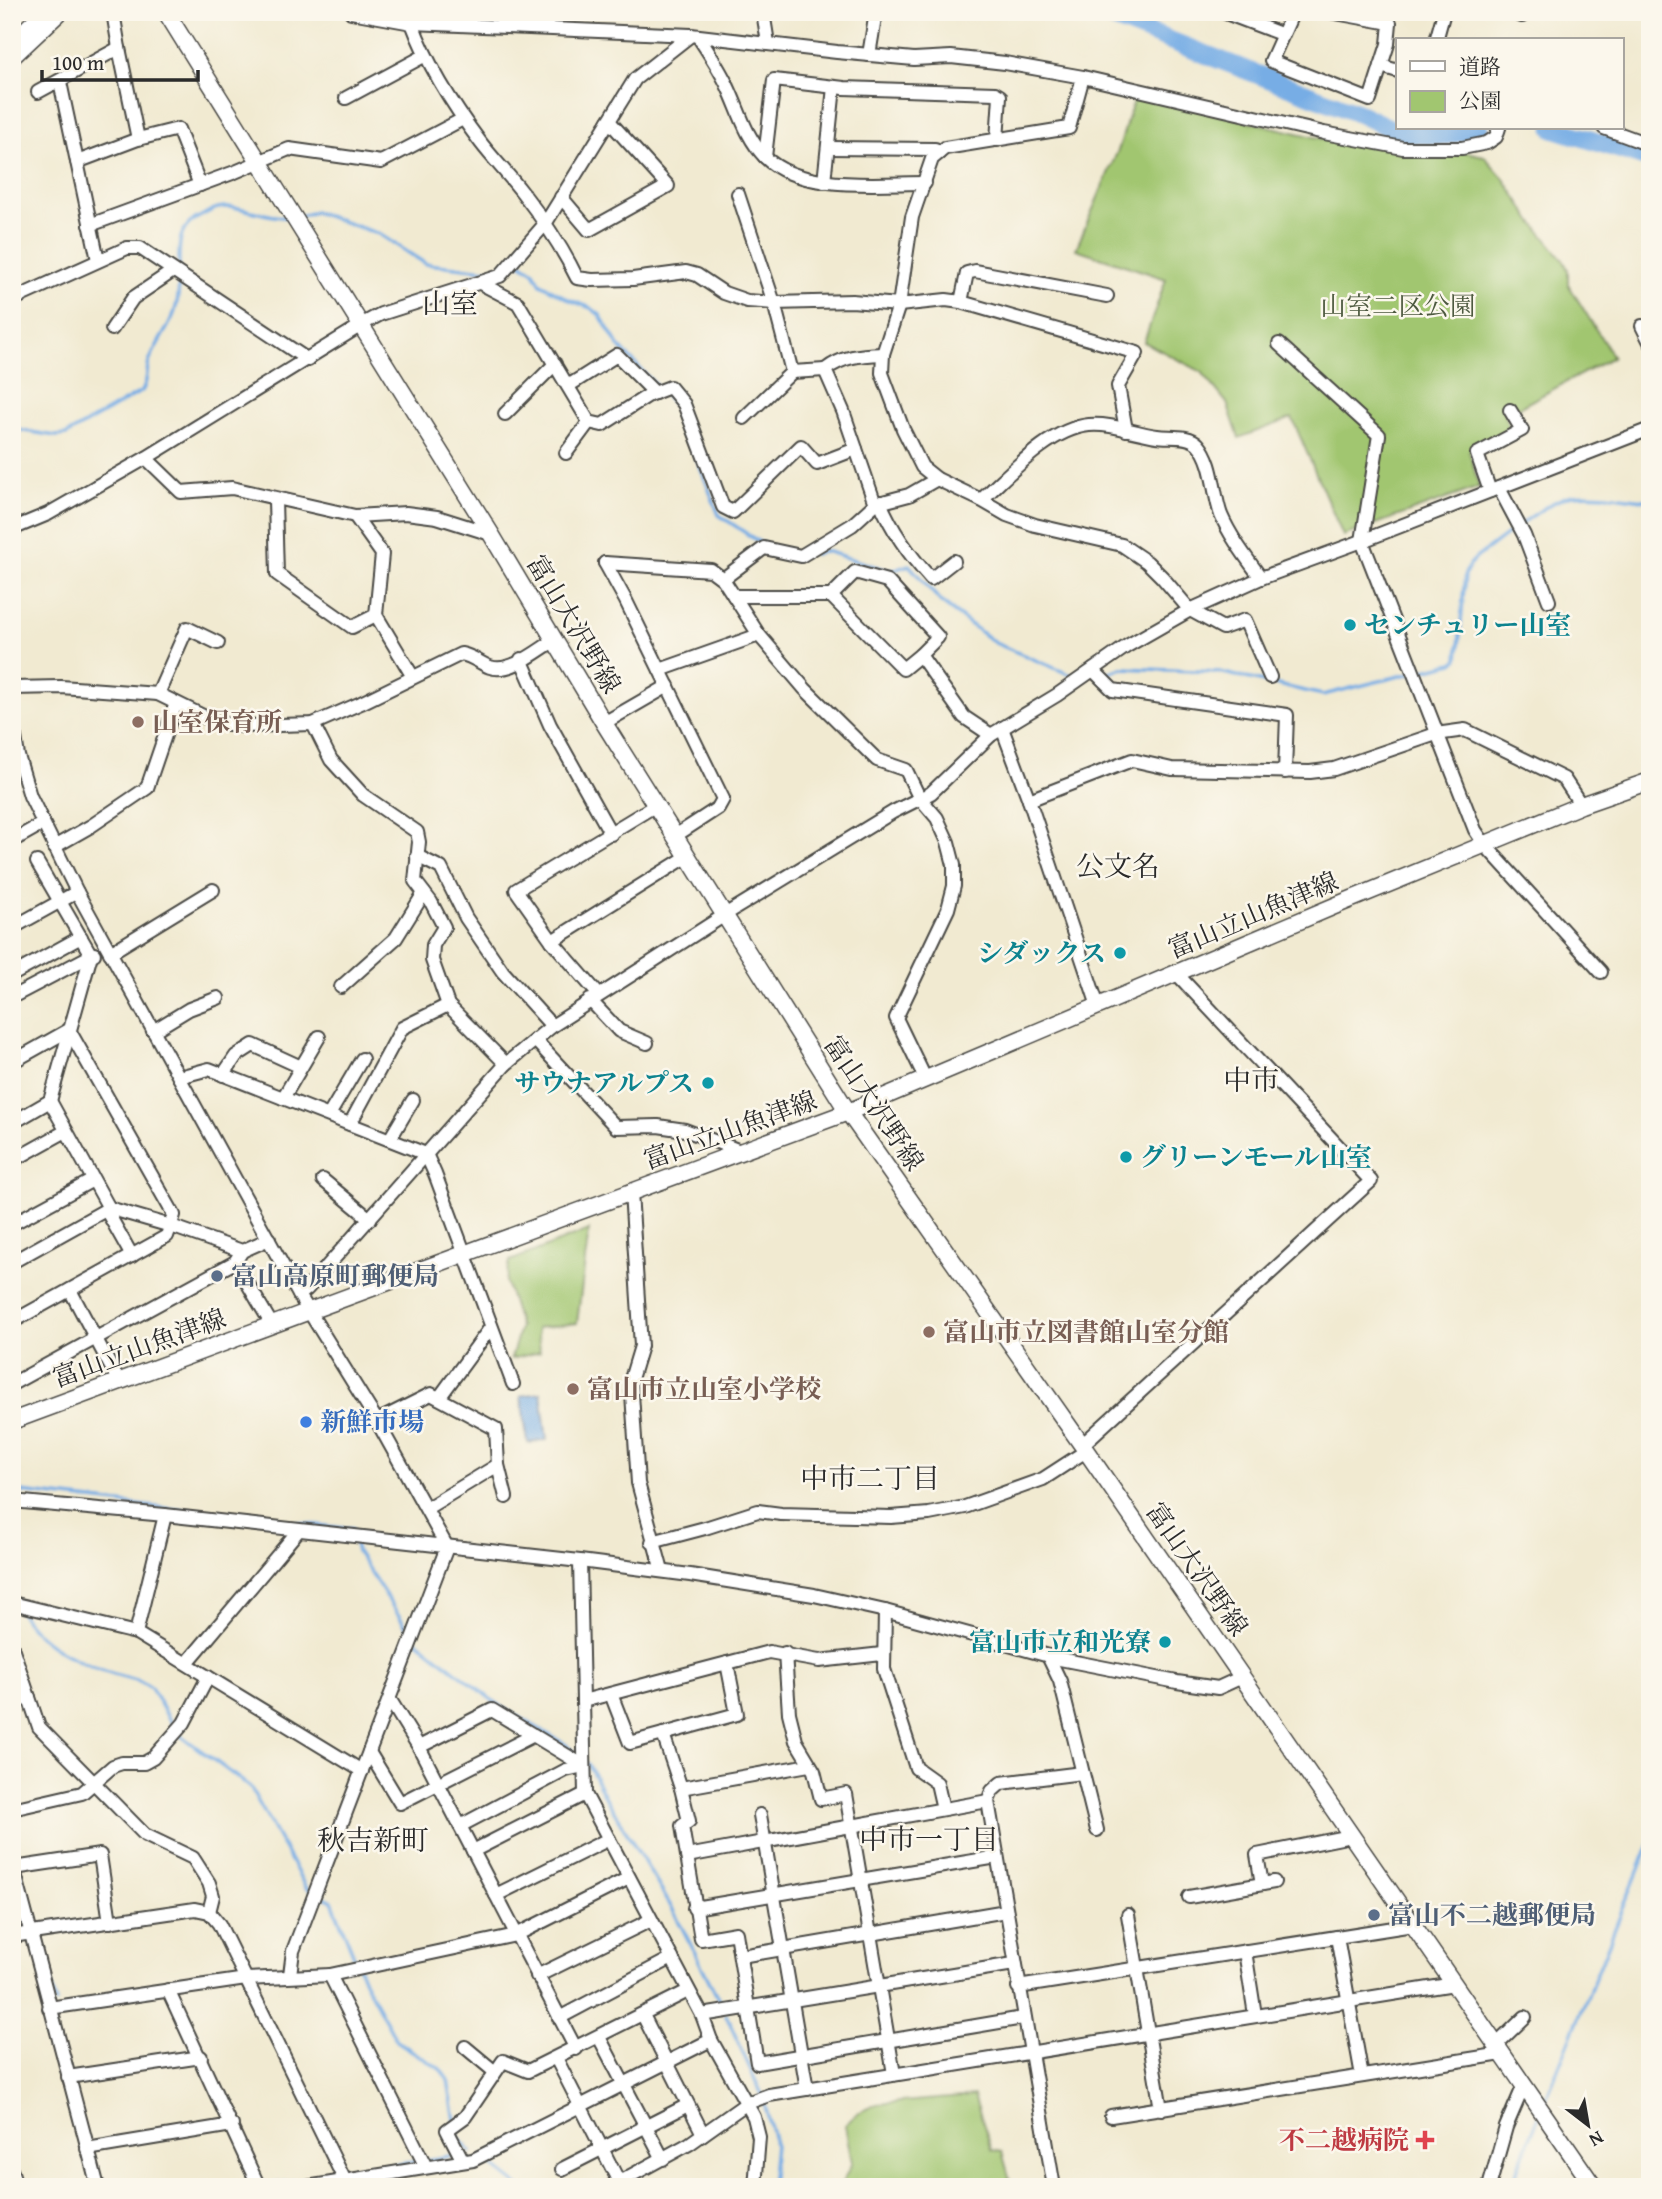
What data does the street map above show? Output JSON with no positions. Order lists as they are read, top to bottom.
{
  "streets": {
    "main road": ["富山大沢野線", "富山立山魚津線"]
  },
  "crossings": [
    ["富山大沢野線", "富山立山魚津線"]
  ],
  "districts": [
    "山室",
    "公文名",
    "中市",
    "中市二丁目",
    "中市一丁目",
    "秋吉新町"
  ],
  "parks": ["山室二区公園"],
  "places": {
    "other": [
      "センチュリー山室",
      "山室保育所",
      "シダックス",
      "サウナアルプス",
      "グリーンモール山室",
      "富山高原町郵便局",
      "富山市立図書館山室分館",
      "富山市立山室小学校",
      "新鮮市場",
      "富山市立和光寮",
      "富山不二越郵便局"
    ],
    "health": ["不二越病院"]
  },
  "legend": ["道路", "公園"],
  "scale_bar": "100 m",
  "north": "bottom right"
}
